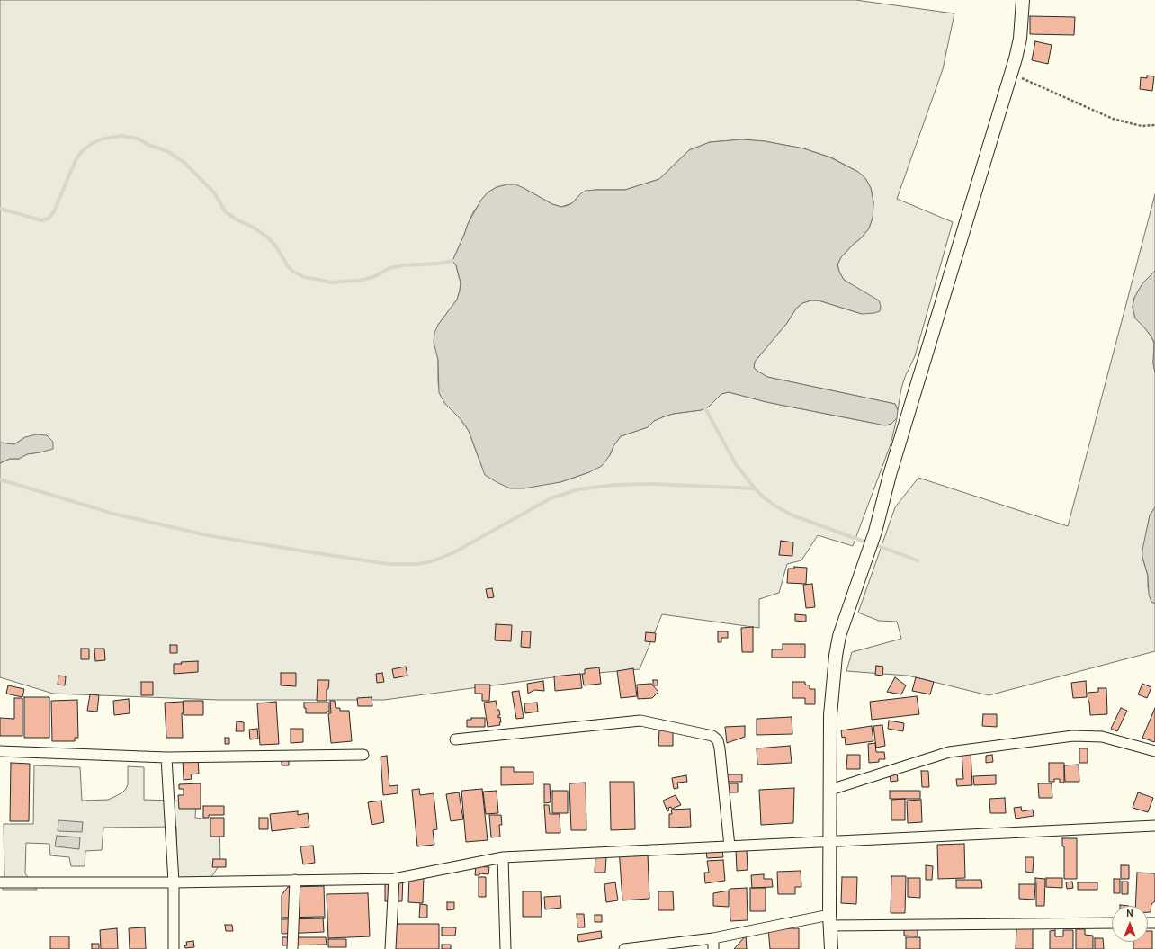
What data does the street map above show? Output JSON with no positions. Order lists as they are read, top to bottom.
{
  "north": "top"
}
